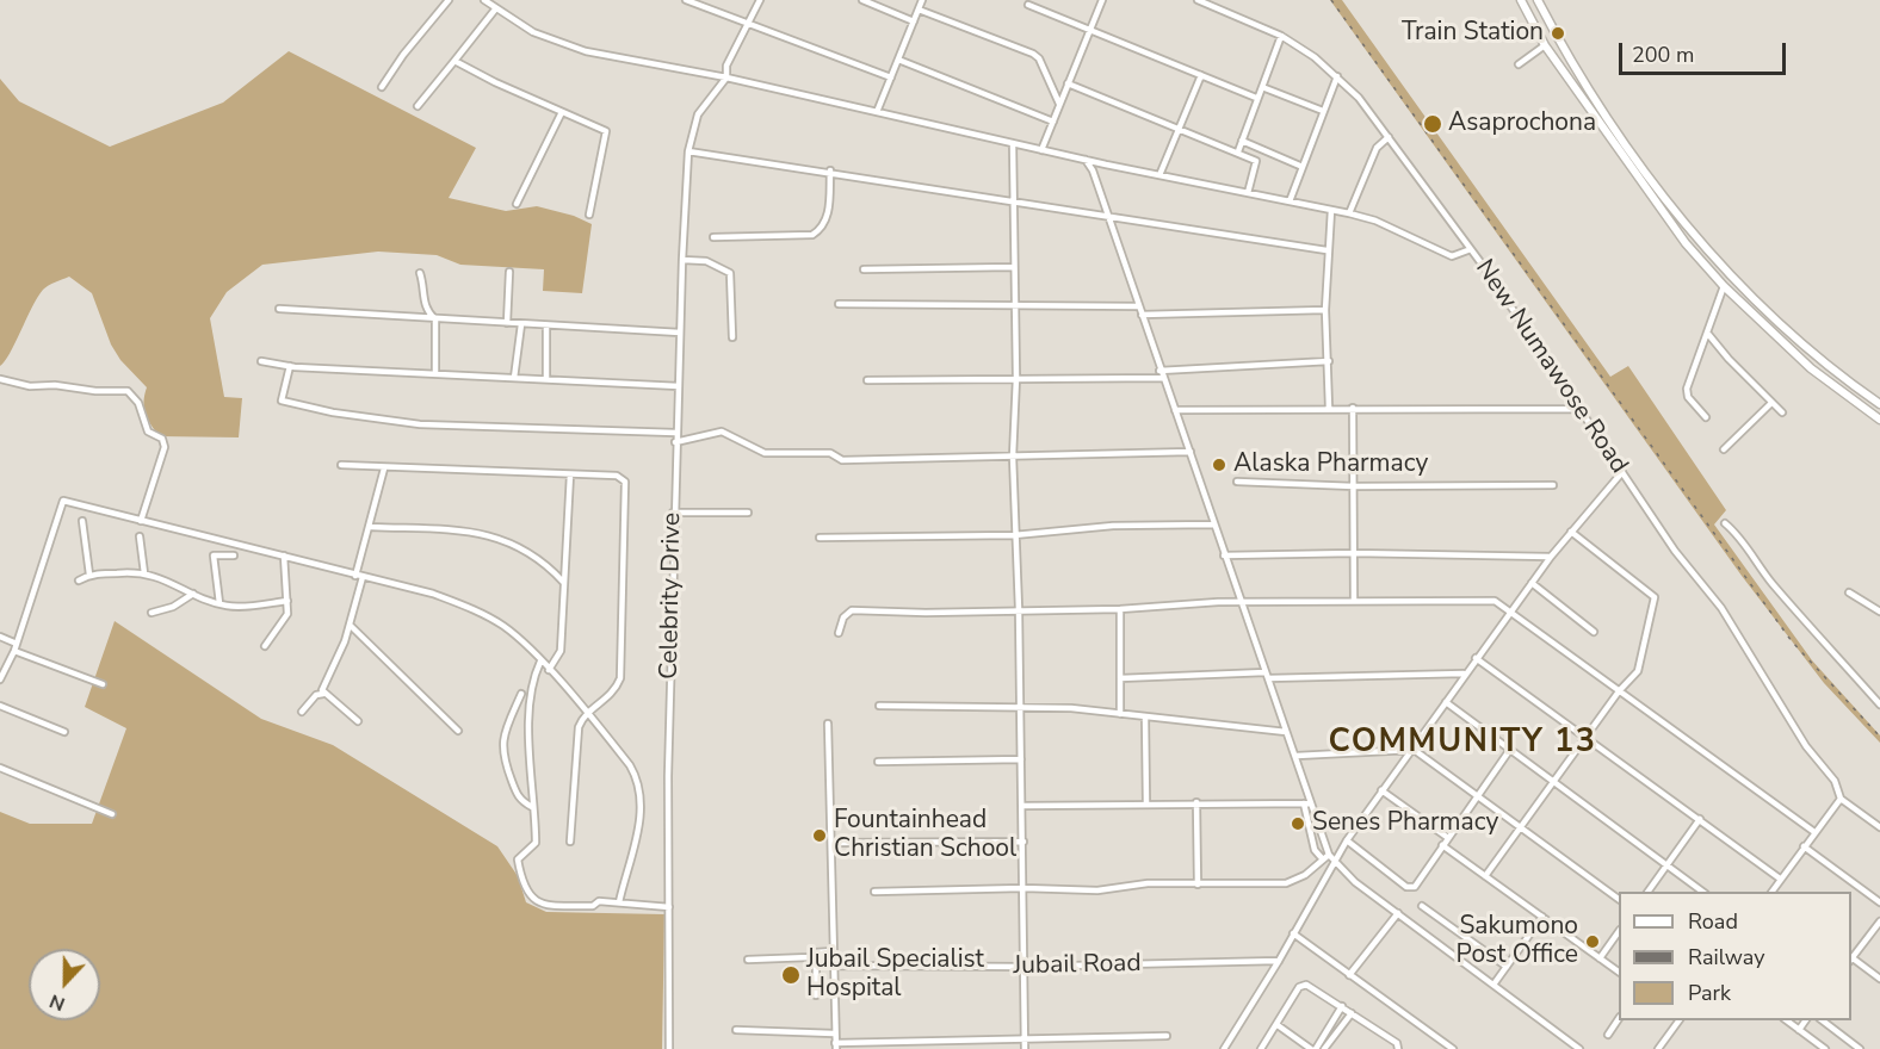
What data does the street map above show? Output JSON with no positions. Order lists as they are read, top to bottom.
{
  "streets": {
    "street": ["New Numawose Road", "Celebrity Drive", "Jubail Road"]
  },
  "districts": ["COMMUNITY 13"],
  "places": [
    "Train Station",
    "Asaprochona",
    "Alaska Pharmacy",
    "Senes Pharmacy",
    "Fountainhead Christian School",
    "Sakumono Post Office",
    "Jubail Specialist Hospital"
  ],
  "legend": ["Road", "Railway", "Park"],
  "scale_bar": "200 m",
  "north": "bottom"
}
